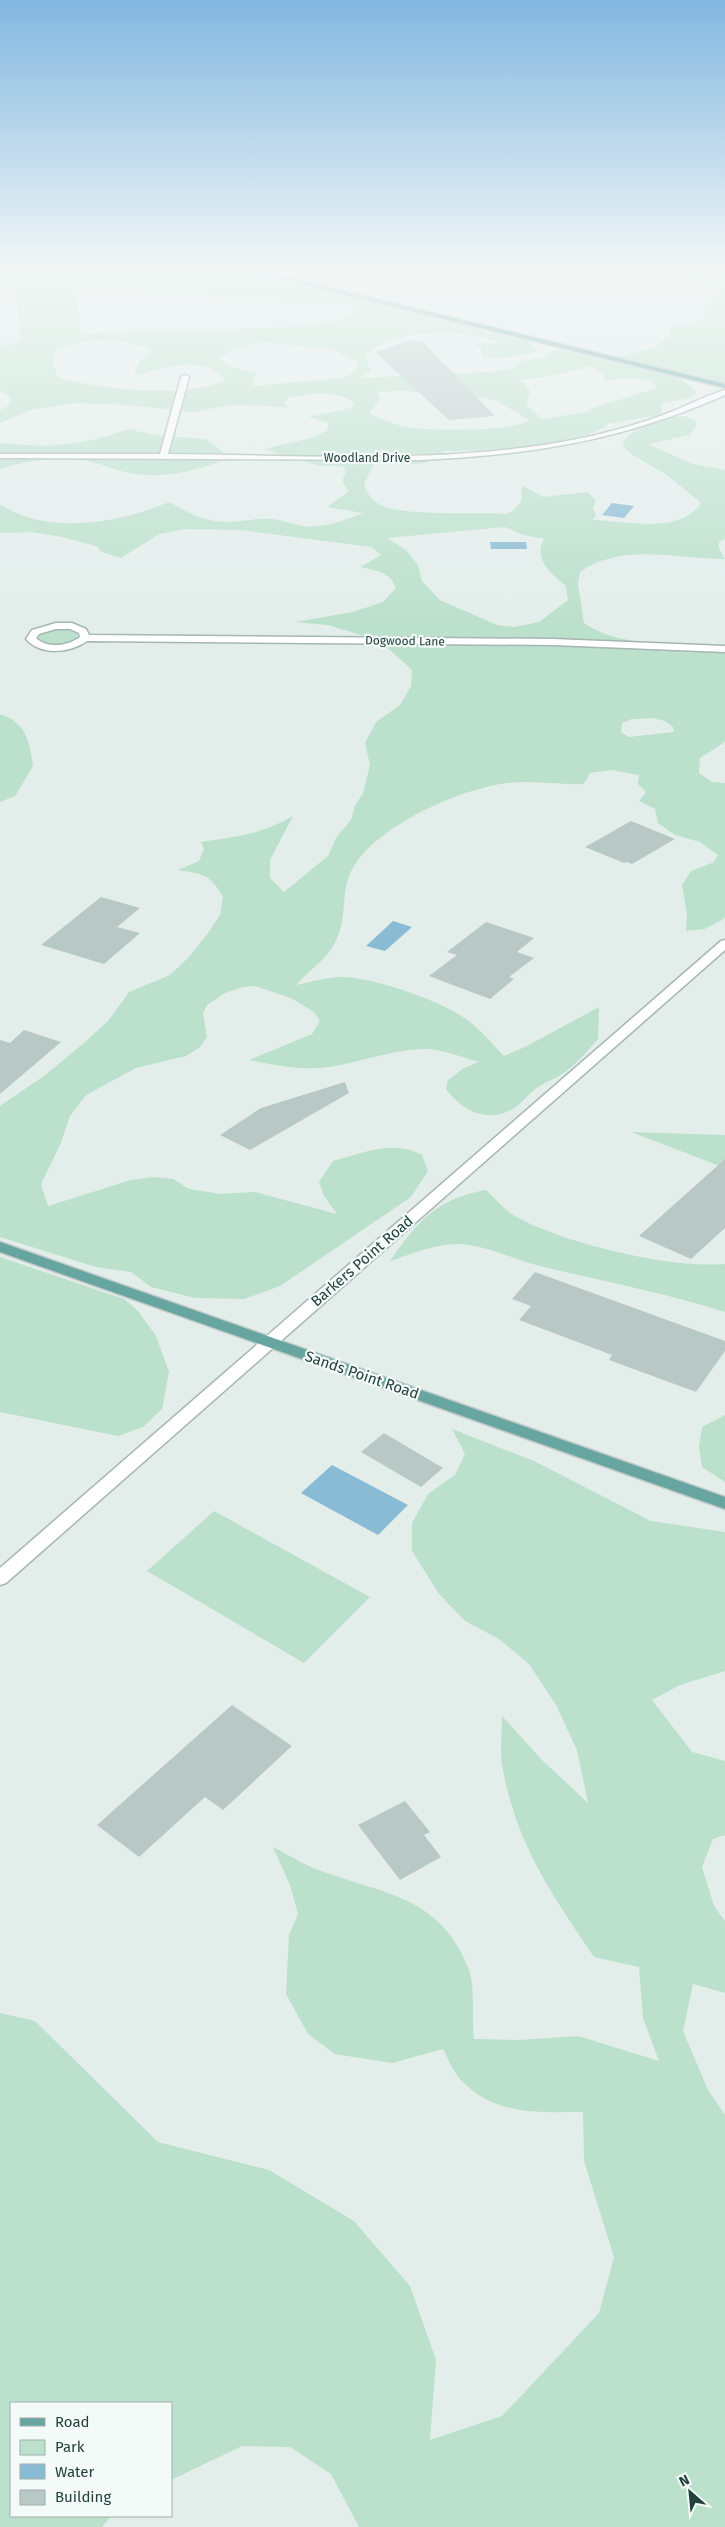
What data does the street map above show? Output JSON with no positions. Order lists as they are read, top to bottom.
{
  "streets": {
    "main road": ["Sands Point Road"],
    "street": ["Woodland Drive", "Dogwood Lane", "Barkers Point Road"]
  },
  "crossings": [
    ["Barkers Point Road", "Sands Point Road"]
  ],
  "legend": [
    "Road",
    "Park",
    "Water",
    "Building"
  ],
  "north": "top left"
}
